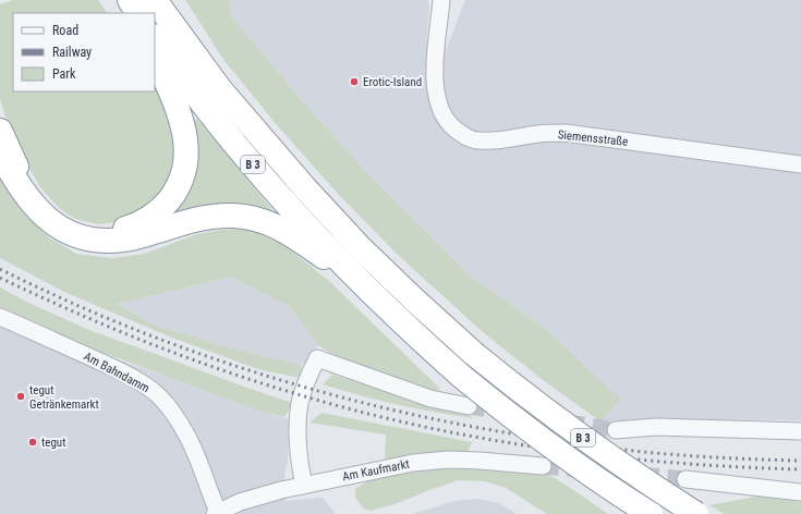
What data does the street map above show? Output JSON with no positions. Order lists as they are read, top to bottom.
{
  "streets": {
    "highway": ["B 3"],
    "street": ["Siemensstraße", "Am Bahndamm", "Am Kaufmarkt"]
  },
  "crossings": [
    ["Am Bahndamm", "Am Kaufmarkt"]
  ],
  "places": ["Erotic-Island", "tegut Getränkemarkt", "tegut"],
  "legend": ["Road", "Railway", "Park"]
}
